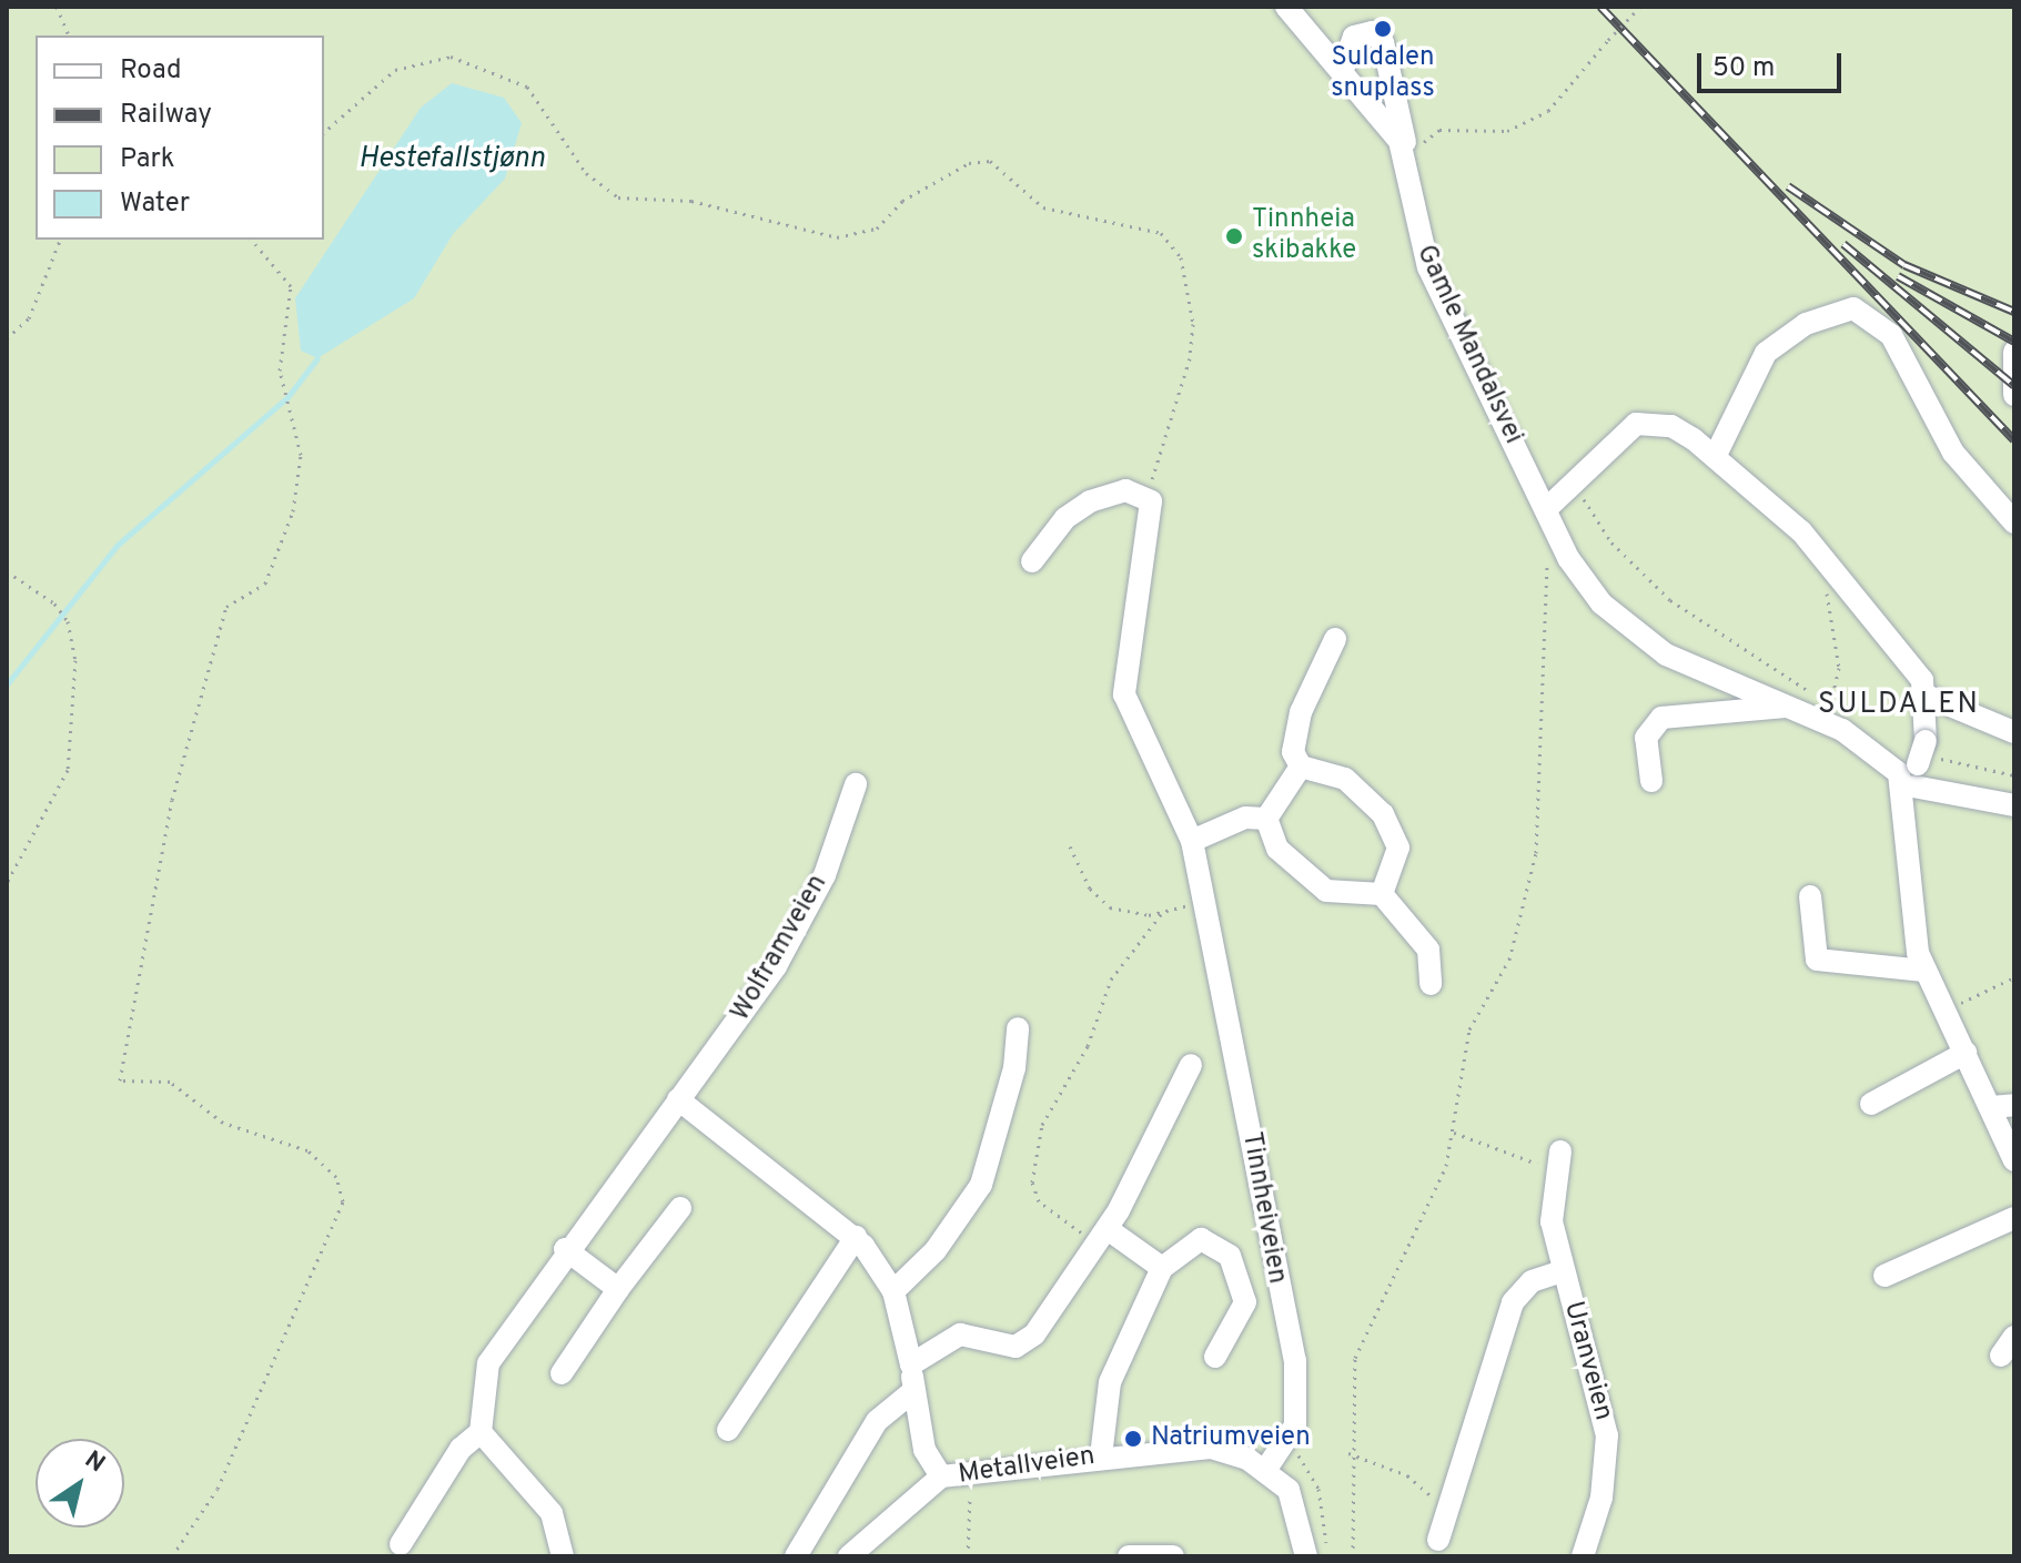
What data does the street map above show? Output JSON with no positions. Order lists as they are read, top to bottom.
{
  "streets": {
    "street": [
      "Gamle Mandalsvei",
      "Wolframveien",
      "Tinnheiveien",
      "Uranveien",
      "Metallveien"
    ]
  },
  "crossings": [
    ["Tinnheiveien", "Metallveien"]
  ],
  "districts": ["SULDALEN"],
  "water": ["Hestefallstjønn"],
  "places": ["Suldalen snuplass", "Tinnheia skibakke", "Natriumveien"],
  "legend": [
    "Road",
    "Railway",
    "Park",
    "Water"
  ],
  "scale_bar": "50 m",
  "north": "top right"
}
